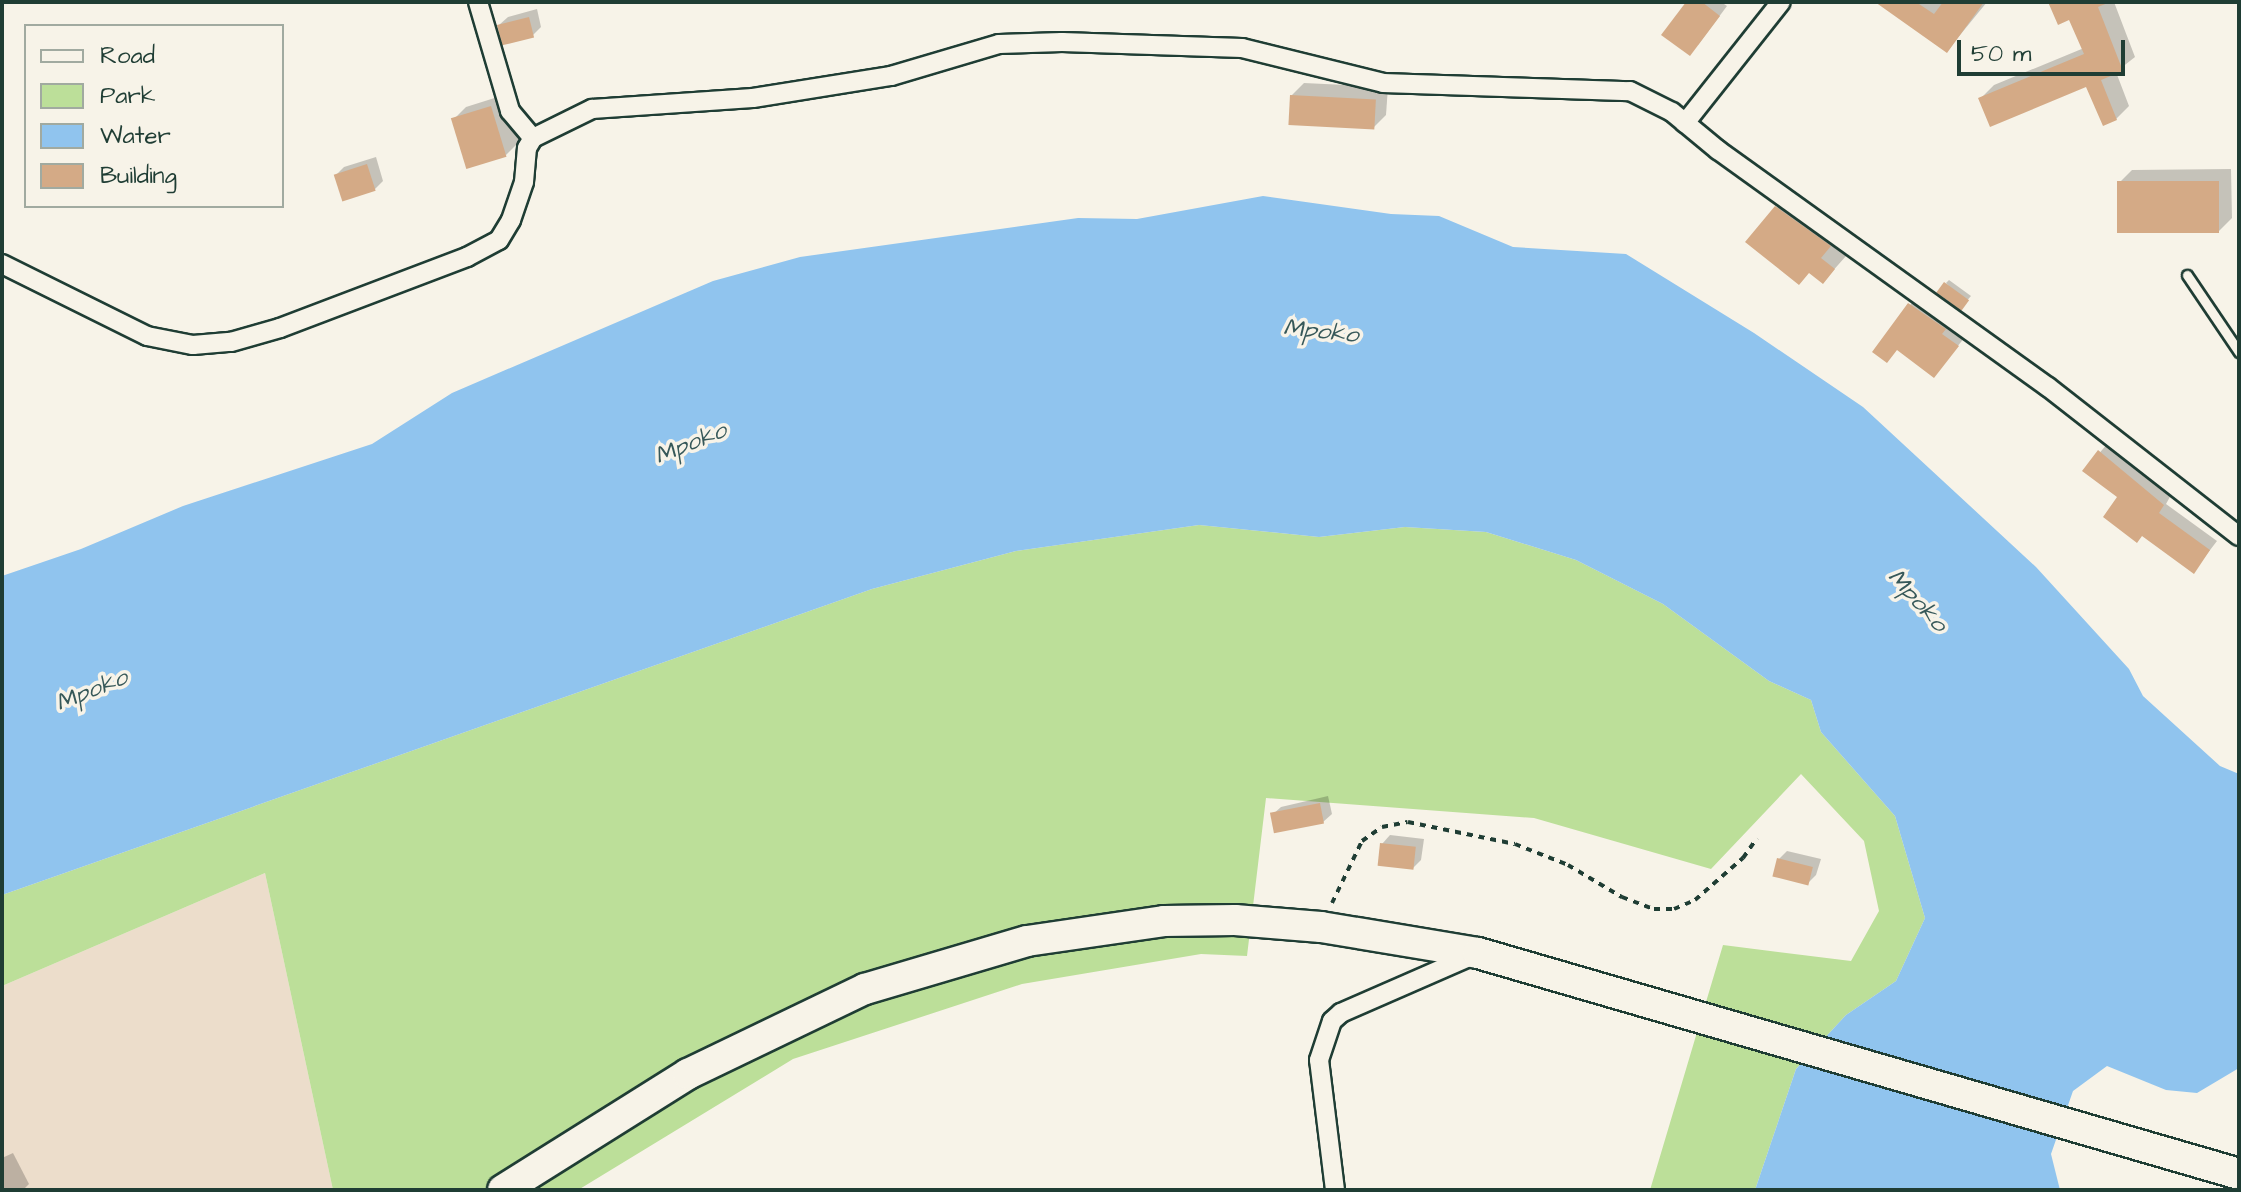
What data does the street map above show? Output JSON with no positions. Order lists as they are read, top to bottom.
{
  "water": ["Mpoko"],
  "legend": [
    "Road",
    "Park",
    "Water",
    "Building"
  ],
  "scale_bar": "50 m"
}
